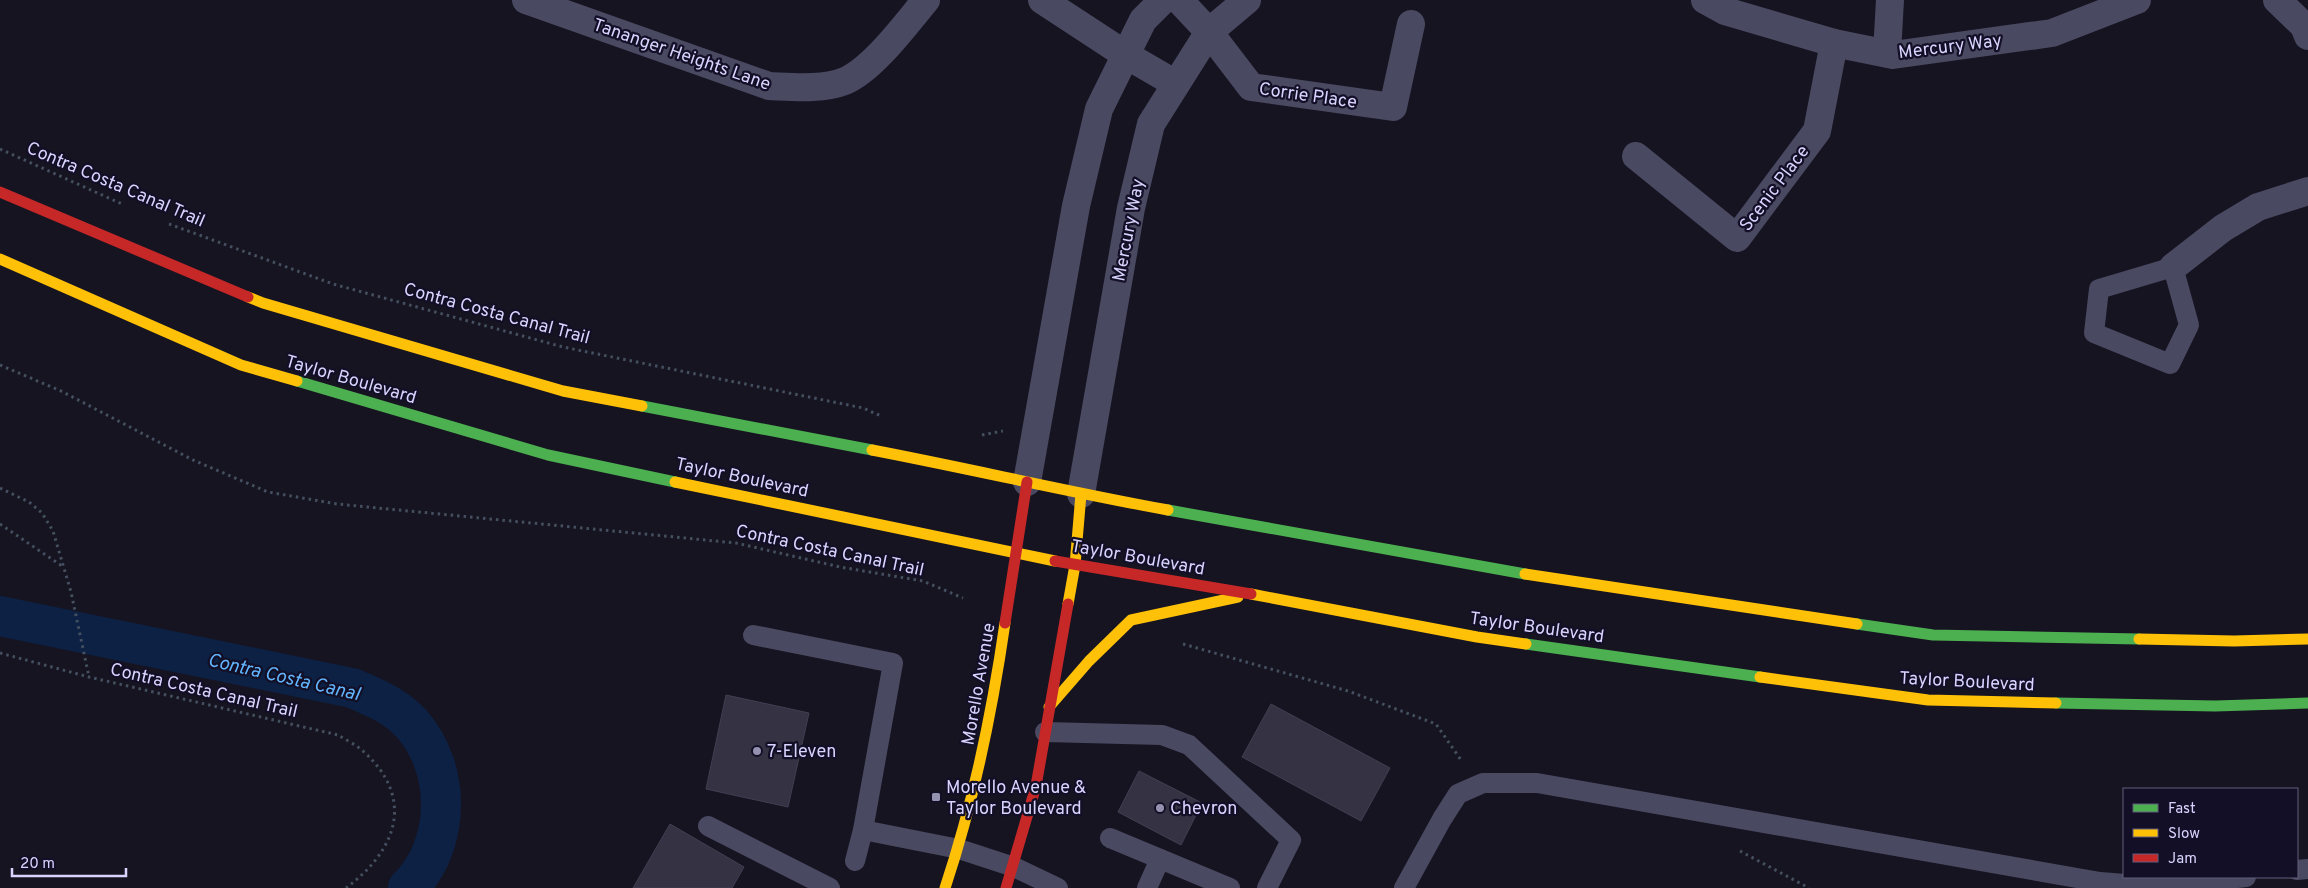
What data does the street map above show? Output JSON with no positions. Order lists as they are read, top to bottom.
{
  "streets": {
    "main road": ["Taylor Boulevard", "Morello Avenue"],
    "street": [
      "Mercury Way",
      "Tananger Heights Lane",
      "Corrie Place",
      "Scenic Place"
    ],
    "path": ["Contra Costa Canal Trail"]
  },
  "crossings": [
    ["Mercury Way", "Corrie Place"],
    ["Mercury Way", "Scenic Place"],
    ["Taylor Boulevard", "Morello Avenue"]
  ],
  "water": ["Contra Costa Canal"],
  "places": {
    "other": ["7-Eleven", "Chevron"],
    "transit": ["Morello Avenue & Taylor Boulevard"]
  },
  "legend": ["Fast", "Slow", "Jam"],
  "scale_bar": "20 m"
}
